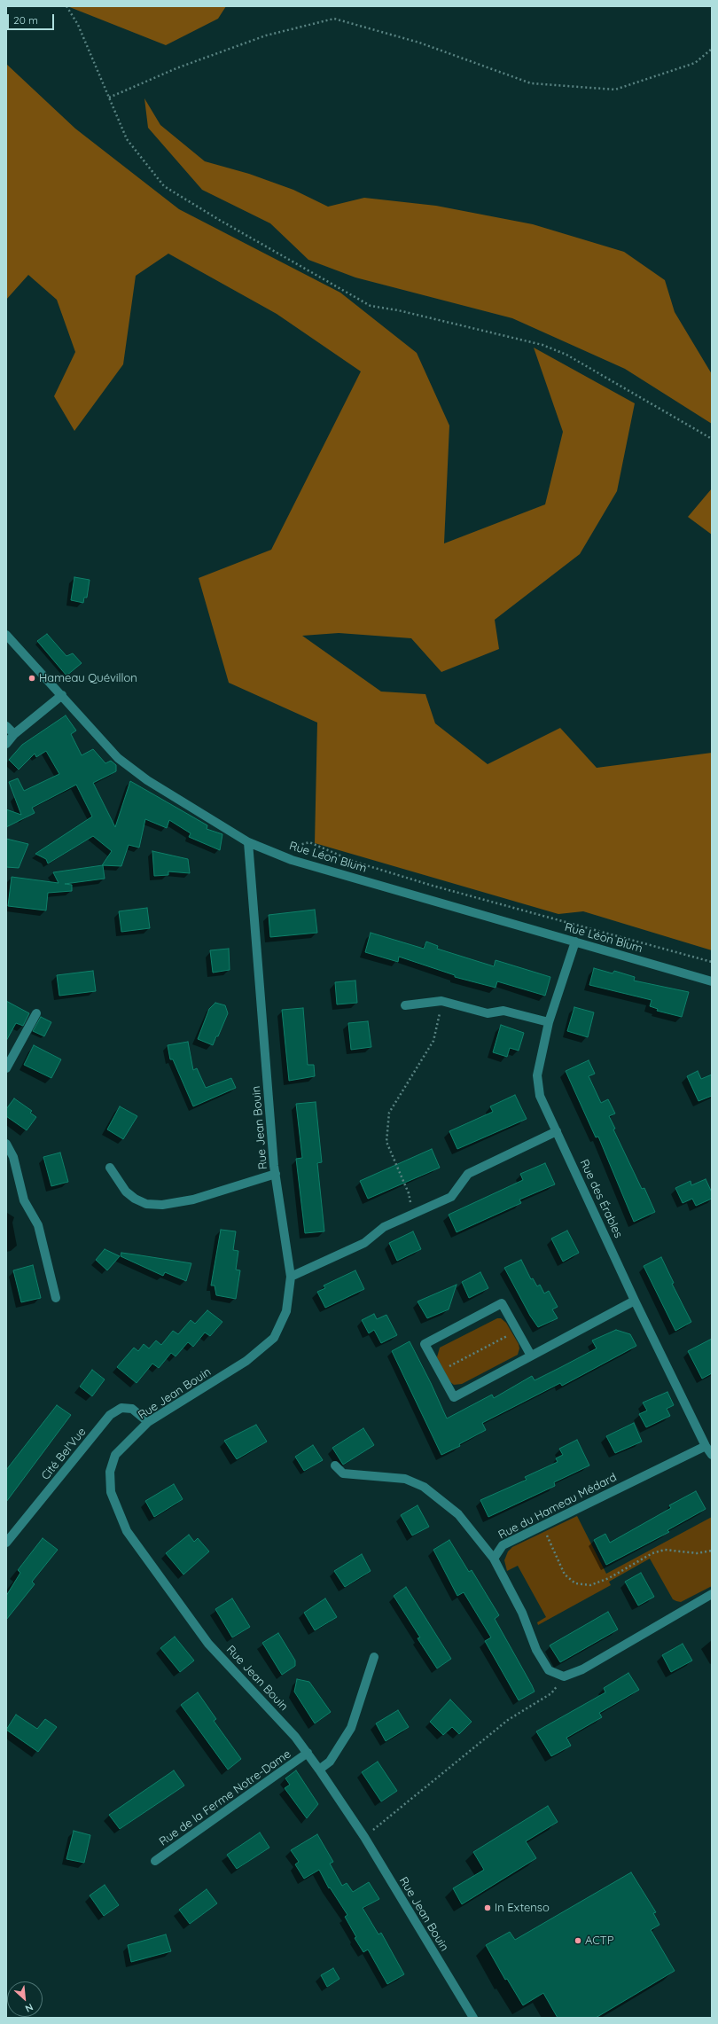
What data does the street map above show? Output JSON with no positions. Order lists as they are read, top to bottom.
{
  "streets": {
    "street": [
      "Rue Léon Blum",
      "Rue Jean Bouin",
      "Rue des Érables",
      "Cité Bel'Vue",
      "Rue du Hameau Médard",
      "Rue de la Ferme Notre-Dame"
    ]
  },
  "crossings": [
    ["Rue Léon Blum", "Rue Jean Bouin"],
    ["Rue Léon Blum", "Rue des Érables"],
    ["Rue Jean Bouin", "Cité Bel'Vue"],
    ["Rue Jean Bouin", "Rue de la Ferme Notre-Dame"],
    ["Rue des Érables", "Rue du Hameau Médard"]
  ],
  "places": ["Hameau Quévillon", "In Extenso", "ACTP"],
  "scale_bar": "20 m",
  "north": "bottom right"
}
